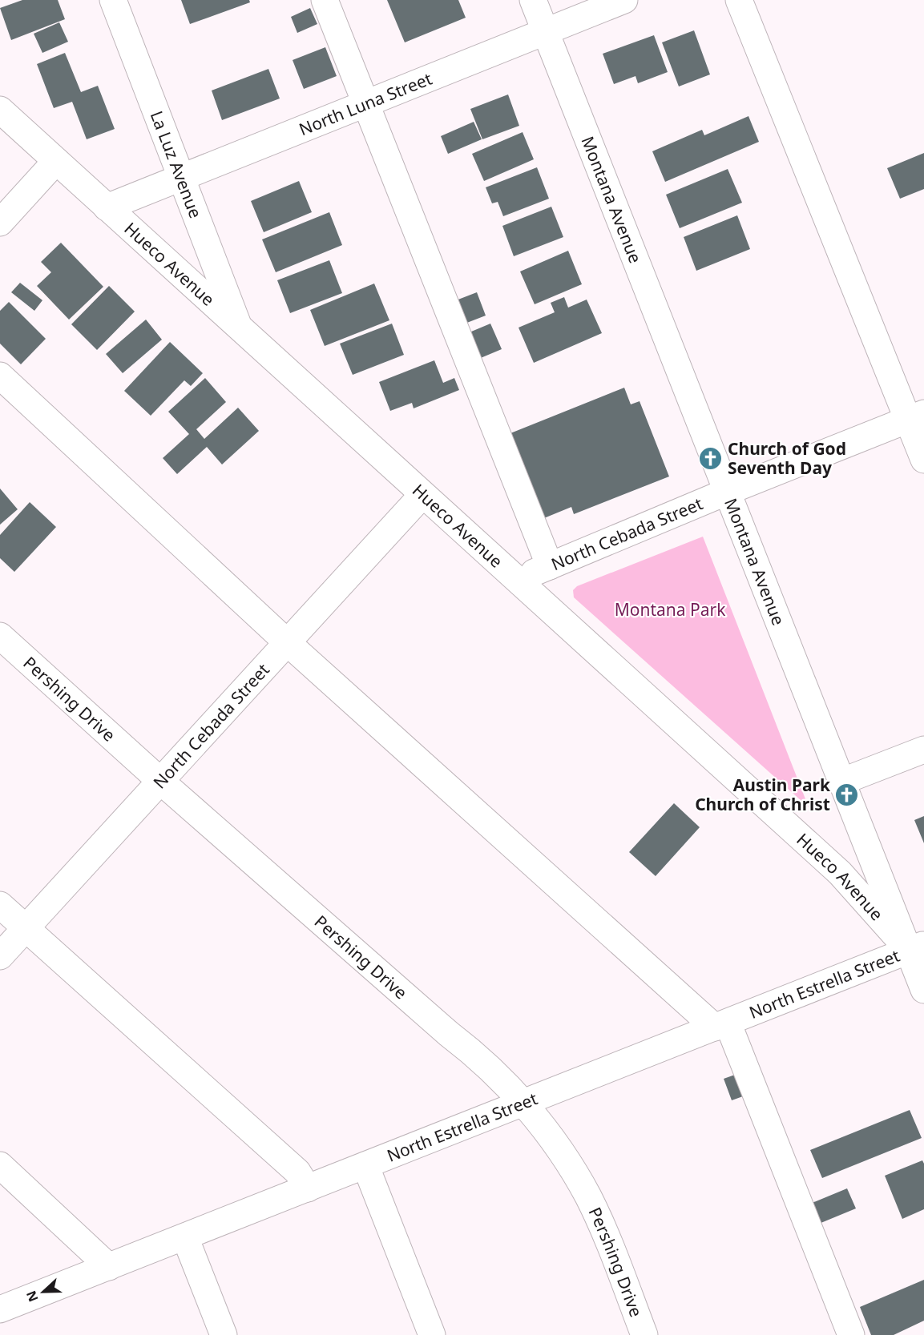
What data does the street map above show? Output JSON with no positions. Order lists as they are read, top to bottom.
{
  "streets": {
    "street": [
      "North Luna Street",
      "La Luz Avenue",
      "Montana Avenue",
      "Hueco Avenue",
      "North Cebada Street",
      "Pershing Drive",
      "North Estrella Street"
    ]
  },
  "crossings": [
    ["North Luna Street", "La Luz Avenue"],
    ["North Luna Street", "Montana Avenue"],
    ["North Luna Street", "Hueco Avenue"],
    ["La Luz Avenue", "Hueco Avenue"],
    ["Montana Avenue", "Hueco Avenue"],
    ["Montana Avenue", "North Cebada Street"],
    ["Montana Avenue", "North Estrella Street"],
    ["Hueco Avenue", "North Cebada Street"],
    ["Hueco Avenue", "North Estrella Street"],
    ["North Cebada Street", "Pershing Drive"],
    ["Pershing Drive", "North Estrella Street"]
  ],
  "parks": ["Montana Park"],
  "places": {
    "church": ["Church of God Seventh Day", "Austin Park Church of Christ"]
  },
  "north": "left"
}
